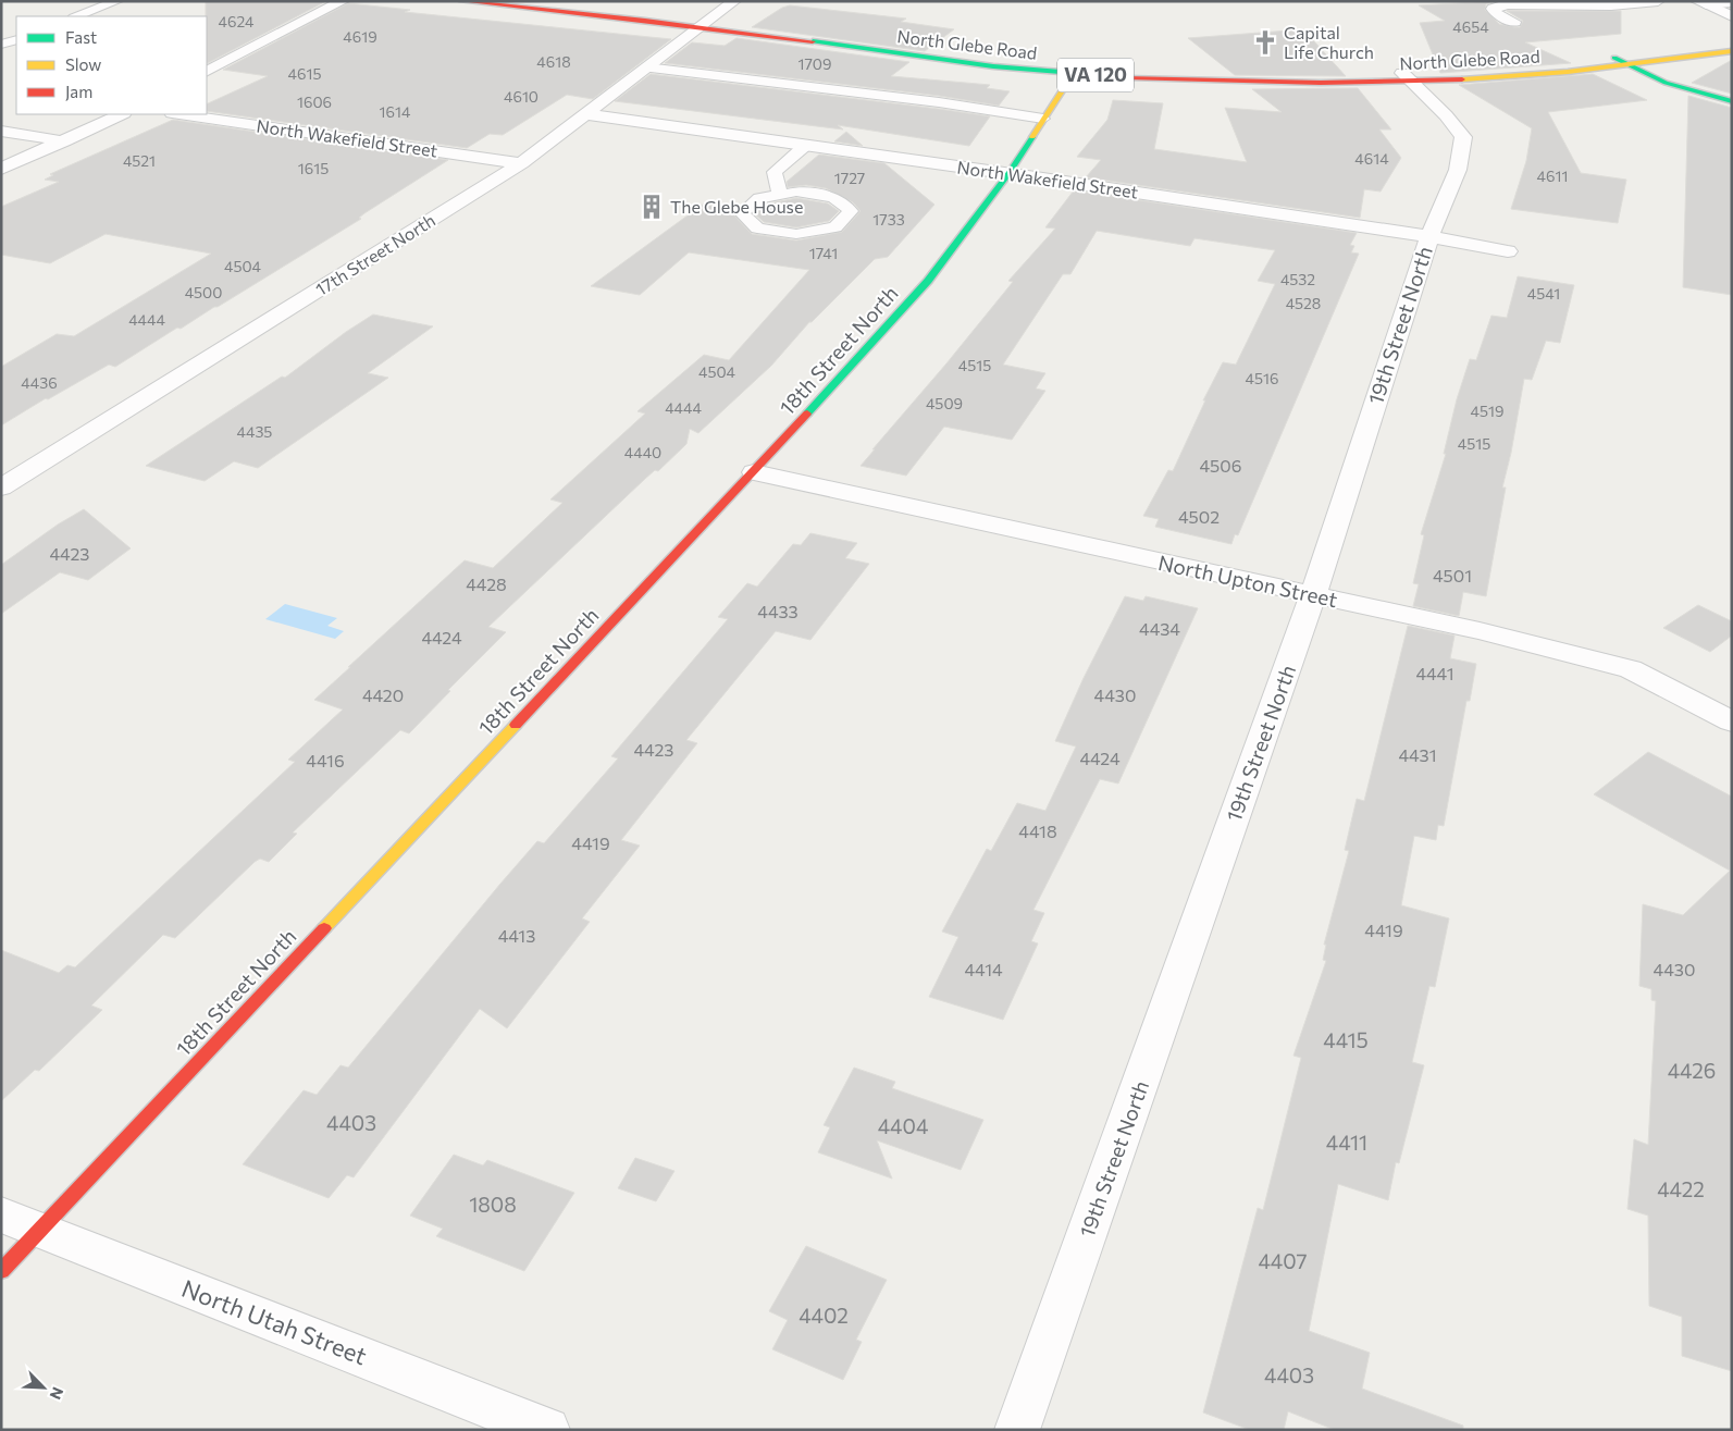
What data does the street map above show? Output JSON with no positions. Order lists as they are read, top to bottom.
{
  "streets": {
    "main road": ["North Glebe Road", "VA 120", "18th Street North"],
    "street": [
      "North Wakefield Street",
      "17th Street North",
      "19th Street North",
      "North Upton Street",
      "North Utah Street"
    ]
  },
  "crossings": [
    ["North Glebe Road", "17th Street North"],
    ["North Glebe Road", "19th Street North"],
    ["North Glebe Road", "18th Street North"],
    ["North Wakefield Street", "17th Street North"],
    ["North Wakefield Street", "19th Street North"],
    ["North Wakefield Street", "18th Street North"],
    ["19th Street North", "North Upton Street"],
    ["18th Street North", "North Upton Street"],
    ["18th Street North", "North Utah Street"]
  ],
  "places": {
    "church": ["Capital Life Church"],
    "building": ["The Glebe House"]
  },
  "house_numbers": [
    "4624",
    "4654",
    "4619",
    "4618",
    "1709",
    "4615",
    "4610",
    "1606",
    "1614",
    "4614",
    "4521",
    "1615",
    "4611",
    "1727",
    "1733",
    "1741",
    "4504",
    "4532",
    "4500",
    "4541",
    "4528",
    "4444",
    "4515",
    "4504",
    "4516",
    "4436",
    "4509",
    "4444",
    "4519",
    "4435",
    "4515",
    "4440",
    "4506",
    "4502",
    "4423",
    "4501",
    "4428",
    "4433",
    "4434",
    "4424",
    "4441",
    "4420",
    "4430",
    "4423",
    "4431",
    "4424",
    "4416",
    "4418",
    "4419",
    "4419",
    "4413",
    "4414",
    "4430",
    "4415",
    "4426",
    "4403",
    "4404",
    "4411",
    "4422",
    "1808",
    "4407",
    "4402",
    "4403"
  ],
  "legend": ["Fast", "Slow", "Jam"],
  "north": "bottom right"
}
